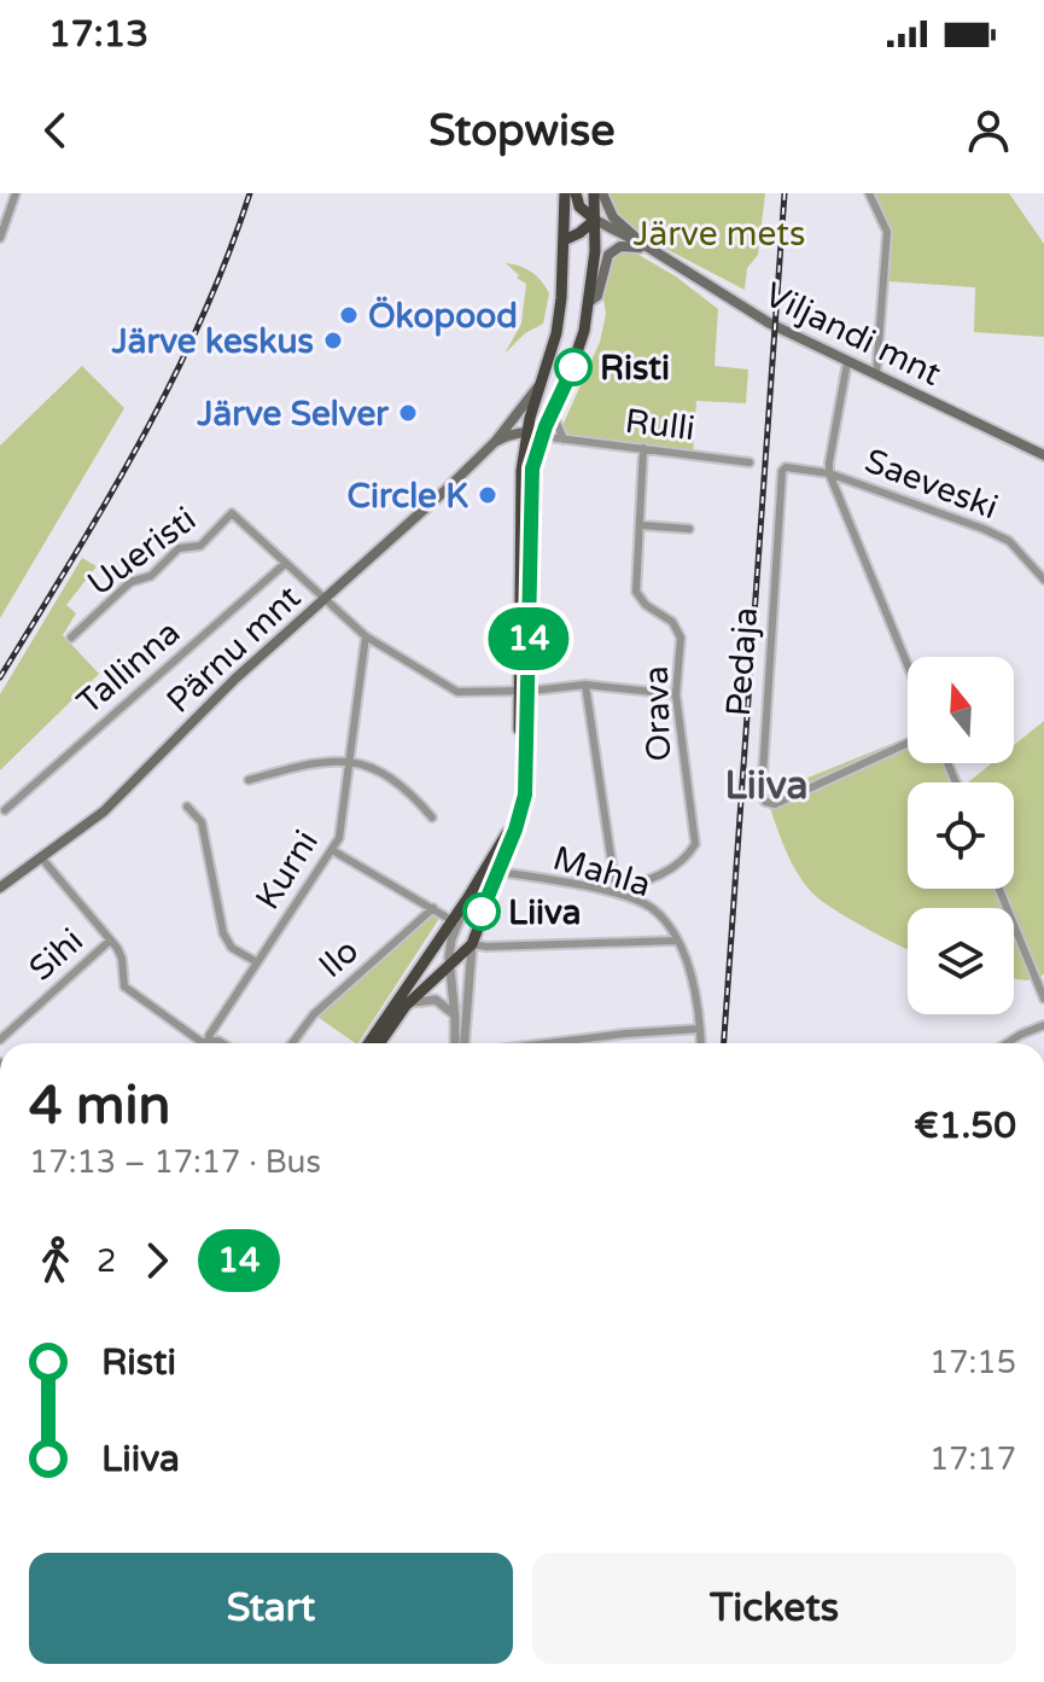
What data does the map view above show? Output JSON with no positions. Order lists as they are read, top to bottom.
{
  "streets": {
    "highway": ["Pärnu mnt"],
    "main road": ["Viljandi mnt"],
    "street": [
      "Rulli",
      "Saeveski",
      "Uueristi",
      "Pedaja",
      "Tallinna",
      "Orava",
      "Kurni",
      "Mahla",
      "Sihi",
      "Ilo"
    ]
  },
  "crossings": [
    ["Rulli", "Pärnu mnt"],
    ["Rulli", "Orava"],
    ["Saeveski", "Pedaja"],
    ["Uueristi", "Pärnu mnt"],
    ["Uueristi", "Tallinna"],
    ["Pärnu mnt", "Sihi"]
  ],
  "districts": ["Liiva"],
  "parks": ["Järve mets"],
  "places": [
    "Ökopood",
    "Järve keskus",
    "Risti",
    "Järve Selver",
    "Circle K",
    "Liiva"
  ],
  "lines": ["bus line 14"],
  "north": "top",
  "page": {
    "status": "17:13",
    "header": "Stopwise",
    "on_map": "14",
    "heading": ["4 min", "17:13 – 17:17 · Bus", "€1.50"],
    "legs": ["2", "14"],
    "list": [
      {
        "name": "Risti",
        "value": "17:15"
      },
      {
        "name": "Liiva",
        "value": "17:17"
      }
    ],
    "buttons": ["Start", "Tickets"]
  }
}
